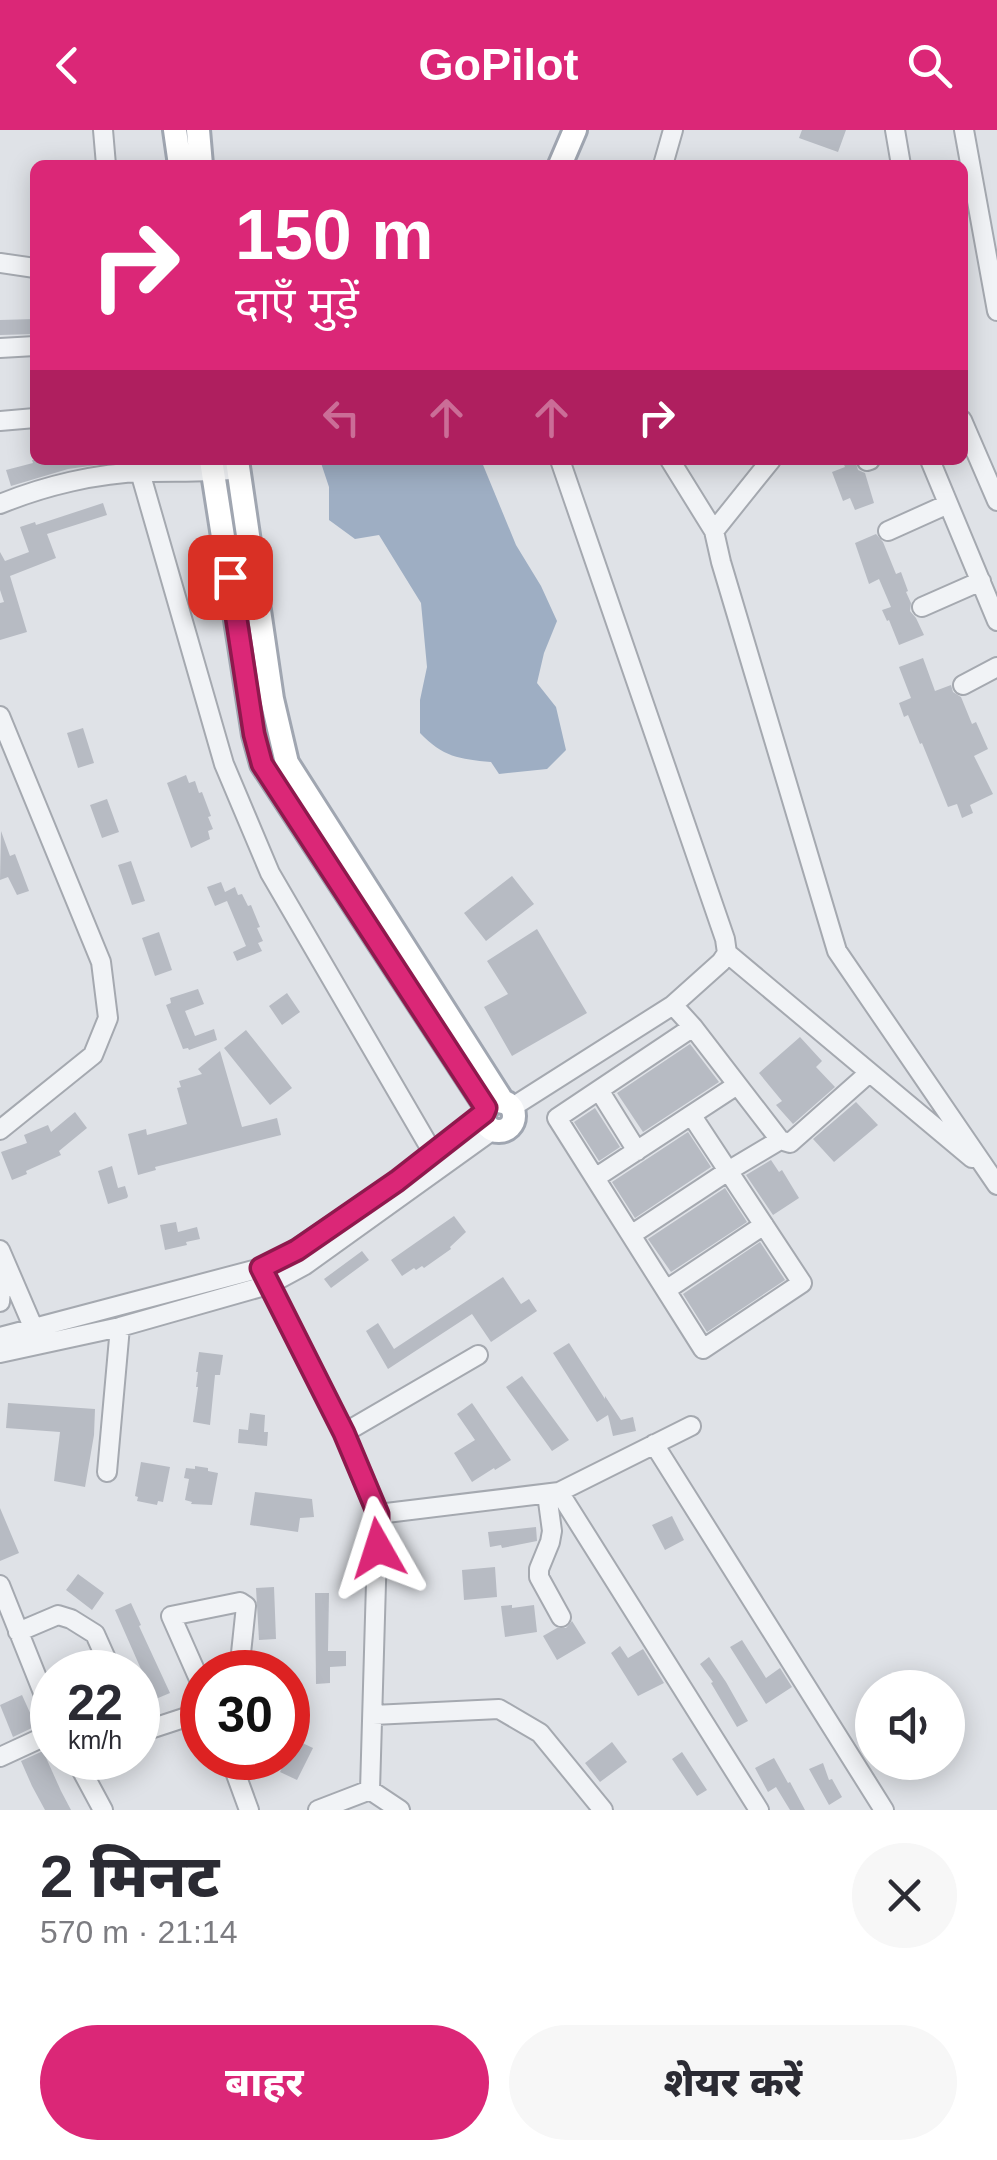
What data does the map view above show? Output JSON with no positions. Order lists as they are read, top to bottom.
{
  "page": {
    "header": "GoPilot",
    "turn": ["150 m", "दाएँ मुड़ें"],
    "speed": "22 km/h",
    "limit": "30",
    "heading": ["2 मिनट", "570 m · 21:14"],
    "buttons": ["बाहर", "शेयर करें"]
  }
}
